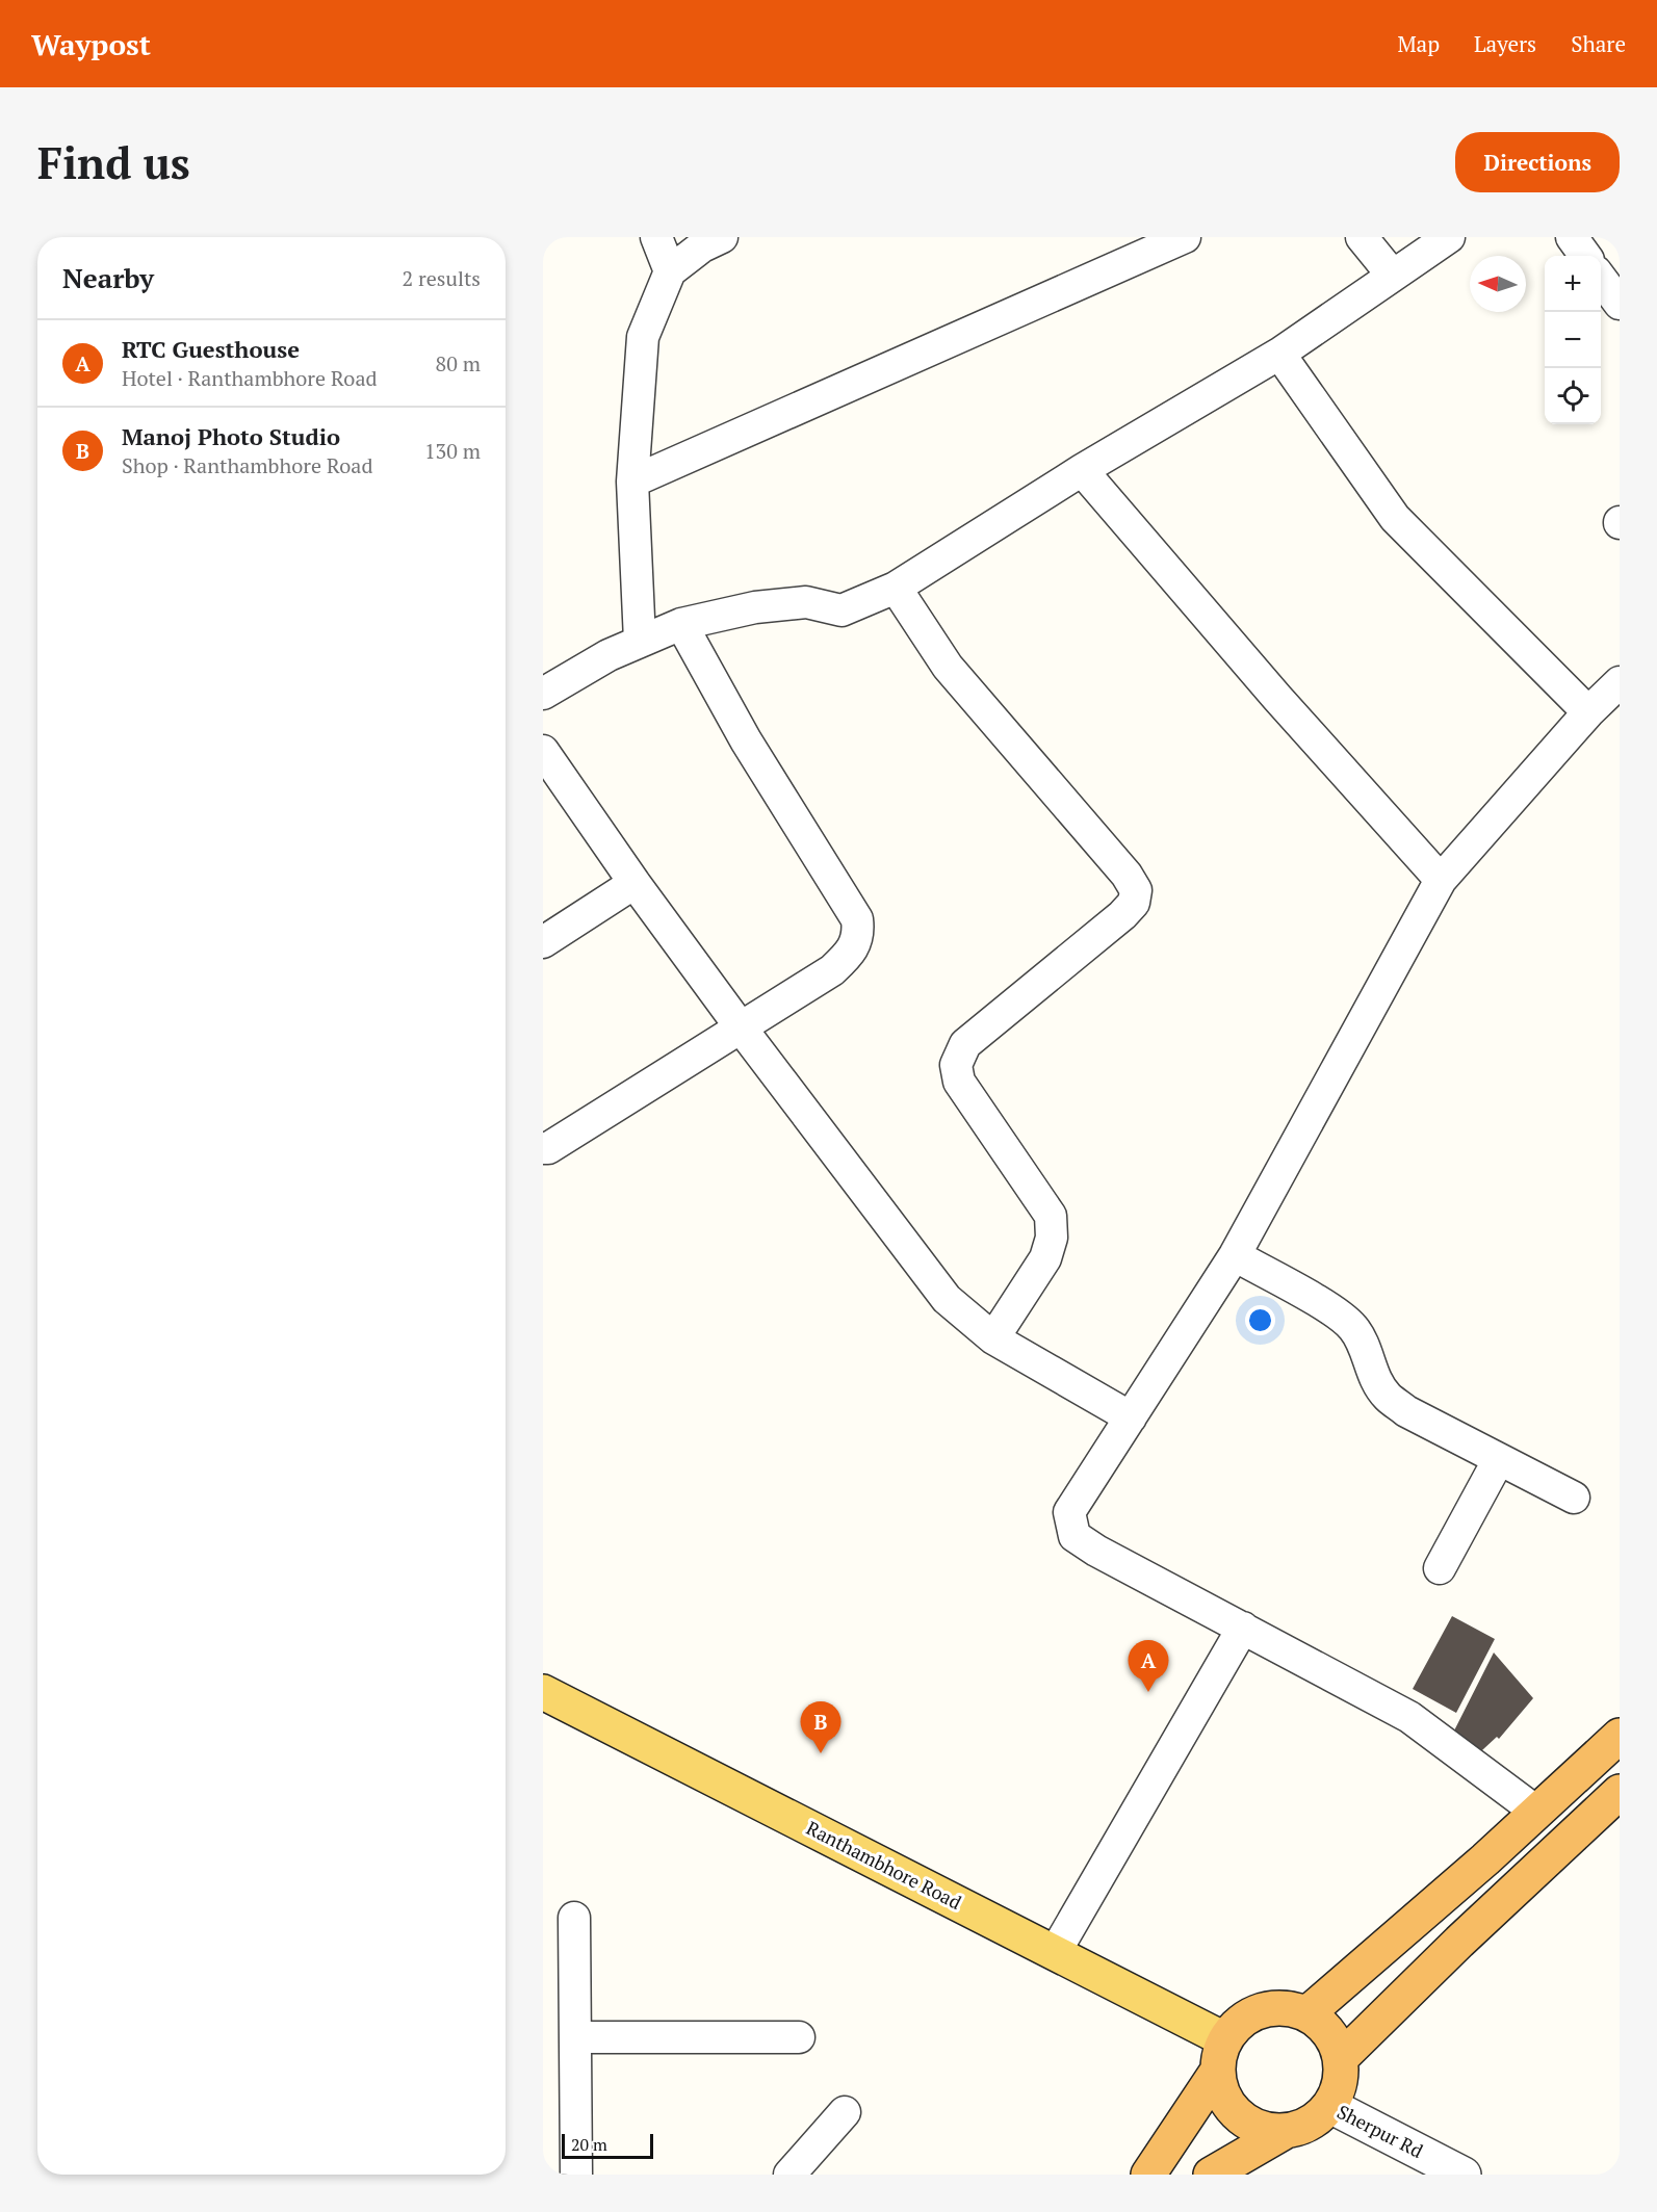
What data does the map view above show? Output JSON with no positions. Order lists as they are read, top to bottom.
{
  "streets": {
    "main road": ["Ranthambhore Road"],
    "street": ["Sherpur Rd"]
  },
  "crossings": [
    ["Ranthambhore Road", "Sherpur Rd"]
  ],
  "scale_bar": "20 m",
  "north": "left",
  "page": {
    "header": "Waypost",
    "nav": ["Map", "Layers", "Share"],
    "buttons": "Directions",
    "title": "Find us",
    "heading": ["Nearby", "2 results"],
    "map_buttons": ["+", "−"],
    "list": [
      {
        "mark": "A",
        "name": "RTC Guesthouse",
        "note": "Hotel · Ranthambhore Road",
        "value": "80 m"
      },
      {
        "mark": "B",
        "name": "Manoj Photo Studio",
        "note": "Shop · Ranthambhore Road",
        "value": "130 m"
      }
    ],
    "pins": ["A", "B"],
    "scale": "20 m"
  }
}
